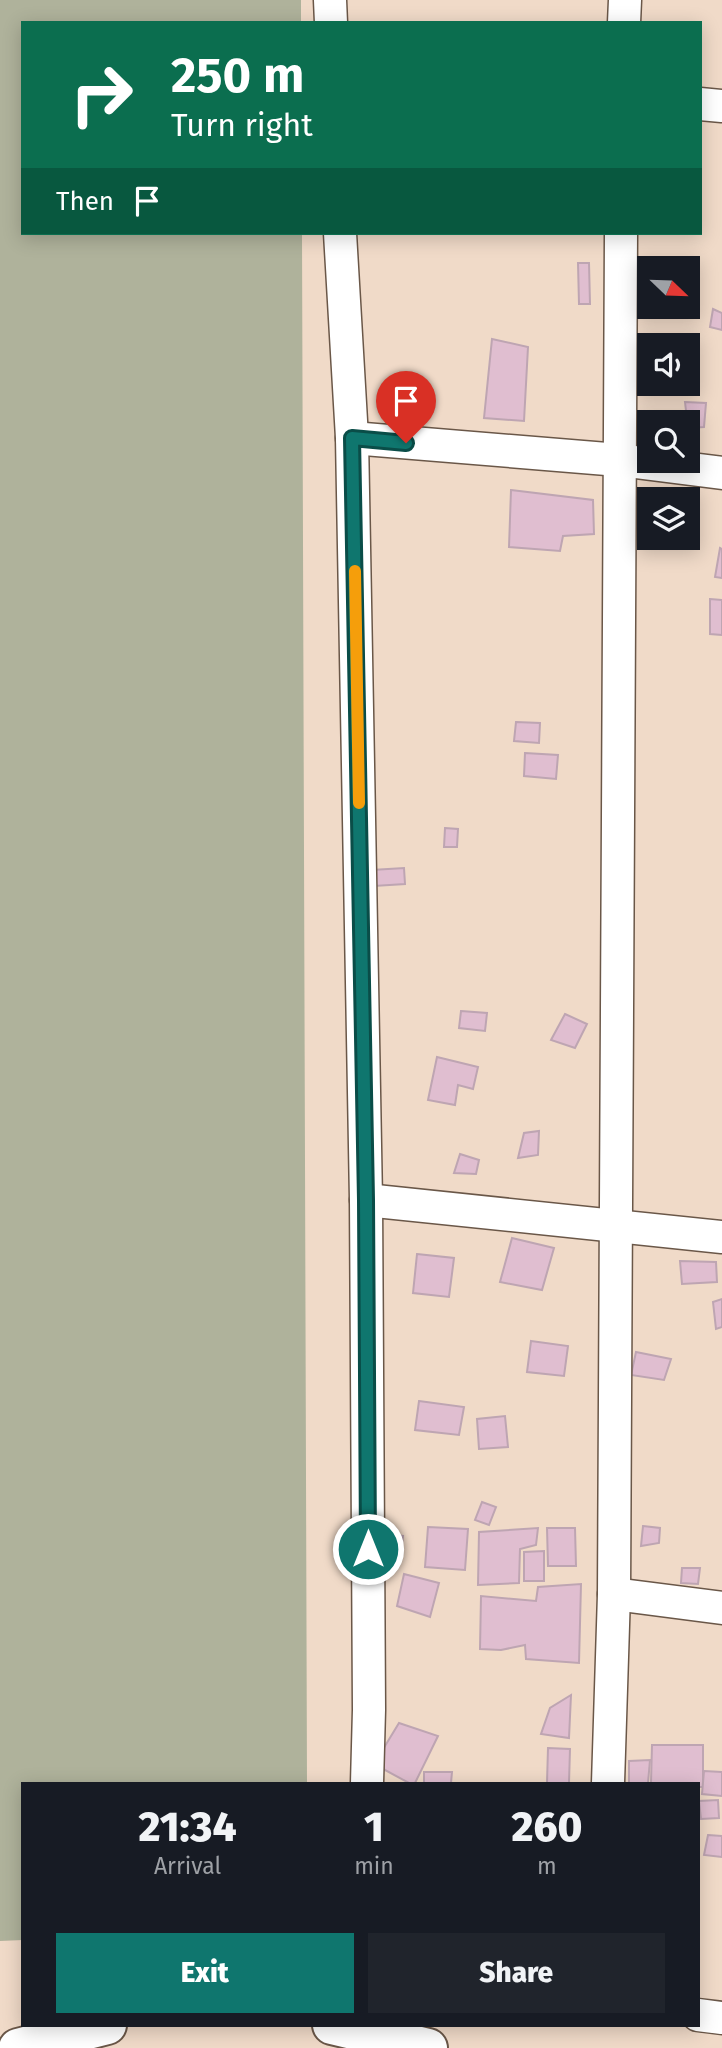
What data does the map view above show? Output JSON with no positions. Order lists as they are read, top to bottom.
{
  "north": "bottom right",
  "page": {
    "turn": ["250 m", "Turn right"],
    "then": "Then",
    "eta": [
      "21:34",
      "Arrival",
      "1",
      "min",
      "260",
      "m"
    ],
    "buttons": ["Exit", "Share"]
  }
}
